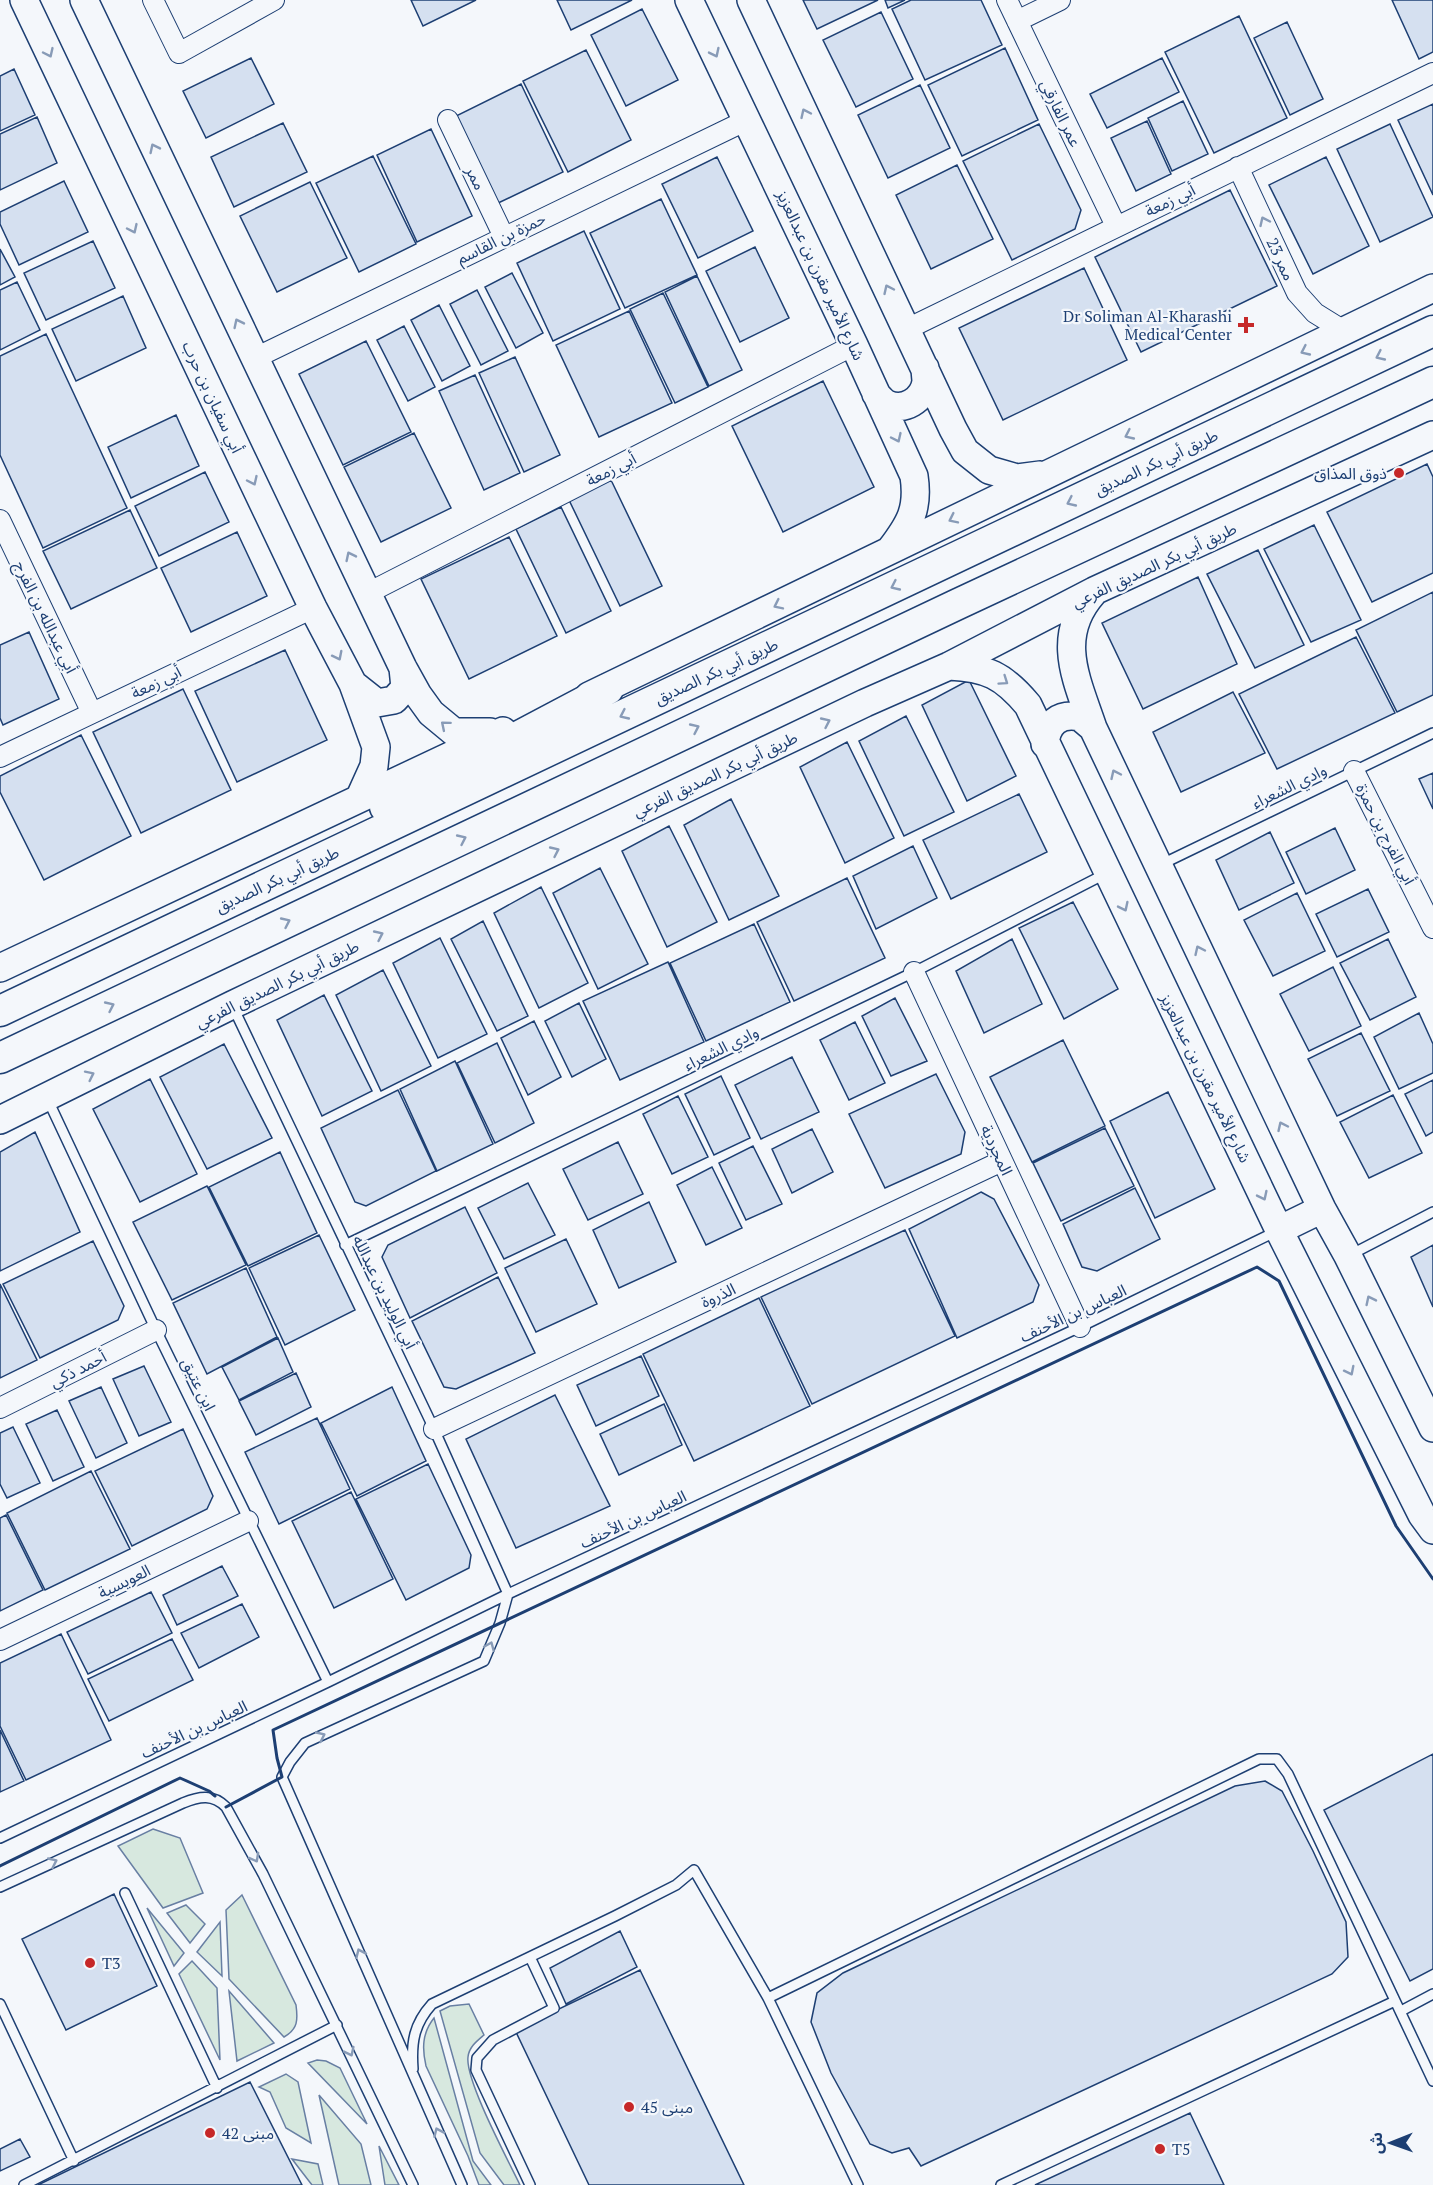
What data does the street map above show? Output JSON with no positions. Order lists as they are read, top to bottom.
{
  "streets": {
    "main road": ["طريق أبي بكر الصديق"],
    "street": [
      "عمر الفارقي",
      "ممر",
      "أبي زمعة",
      "حمزة بن القاسم",
      "ممر 23",
      "شارع الأمير مقرن بن عبدالعزيز",
      "أبي سفيان بن حرب",
      "طريق أبي بكر الصديق الفرعي",
      "أبي عبدالله بن الفرج",
      "أبي الفرج بن حمزة",
      "المجردية",
      "الذروة",
      "أحمد ذكي",
      "العويسية"
    ],
    "lane": [
      "وادي الشعراء",
      "أبي الوليد بن عبدالله",
      "العباس بن الأحنف",
      "ابن عتيق"
    ]
  },
  "crossings": [
    ["عمر الفارقي", "أبي زمعة"],
    ["ممر", "حمزة بن القاسم"],
    ["أبي زمعة", "ممر 23"],
    ["أبي زمعة", "شارع الأمير مقرن بن عبدالعزيز"],
    ["أبي زمعة", "أبي سفيان بن حرب"],
    ["أبي زمعة", "أبي عبدالله بن الفرج"],
    ["حمزة بن القاسم", "شارع الأمير مقرن بن عبدالعزيز"],
    ["شارع الأمير مقرن بن عبدالعزيز", "طريق أبي بكر الصديق الفرعي"],
    ["شارع الأمير مقرن بن عبدالعزيز", "وادي الشعراء"],
    ["شارع الأمير مقرن بن عبدالعزيز", "العباس بن الأحنف"],
    ["طريق أبي بكر الصديق الفرعي", "أبي الوليد بن عبدالله"],
    ["طريق أبي بكر الصديق الفرعي", "ابن عتيق"],
    ["وادي الشعراء", "أبي الفرج بن حمزة"],
    ["وادي الشعراء", "المجردية"],
    ["وادي الشعراء", "أبي الوليد بن عبدالله"],
    ["المجردية", "الذروة"],
    ["المجردية", "العباس بن الأحنف"],
    ["أبي الوليد بن عبدالله", "الذروة"],
    ["أبي الوليد بن عبدالله", "العباس بن الأحنف"],
    ["العباس بن الأحنف", "ابن عتيق"],
    ["أحمد ذكي", "ابن عتيق"],
    ["ابن عتيق", "العويسية"]
  ],
  "one_way": ["ممر 23"],
  "places": {
    "health": ["Dr Soliman Al-Kharashi Medical Center"],
    "other": [
      "ذوق المذاق",
      "T3",
      "مبنى 45",
      "مبنى 42",
      "T5"
    ]
  },
  "north": "left"
}
